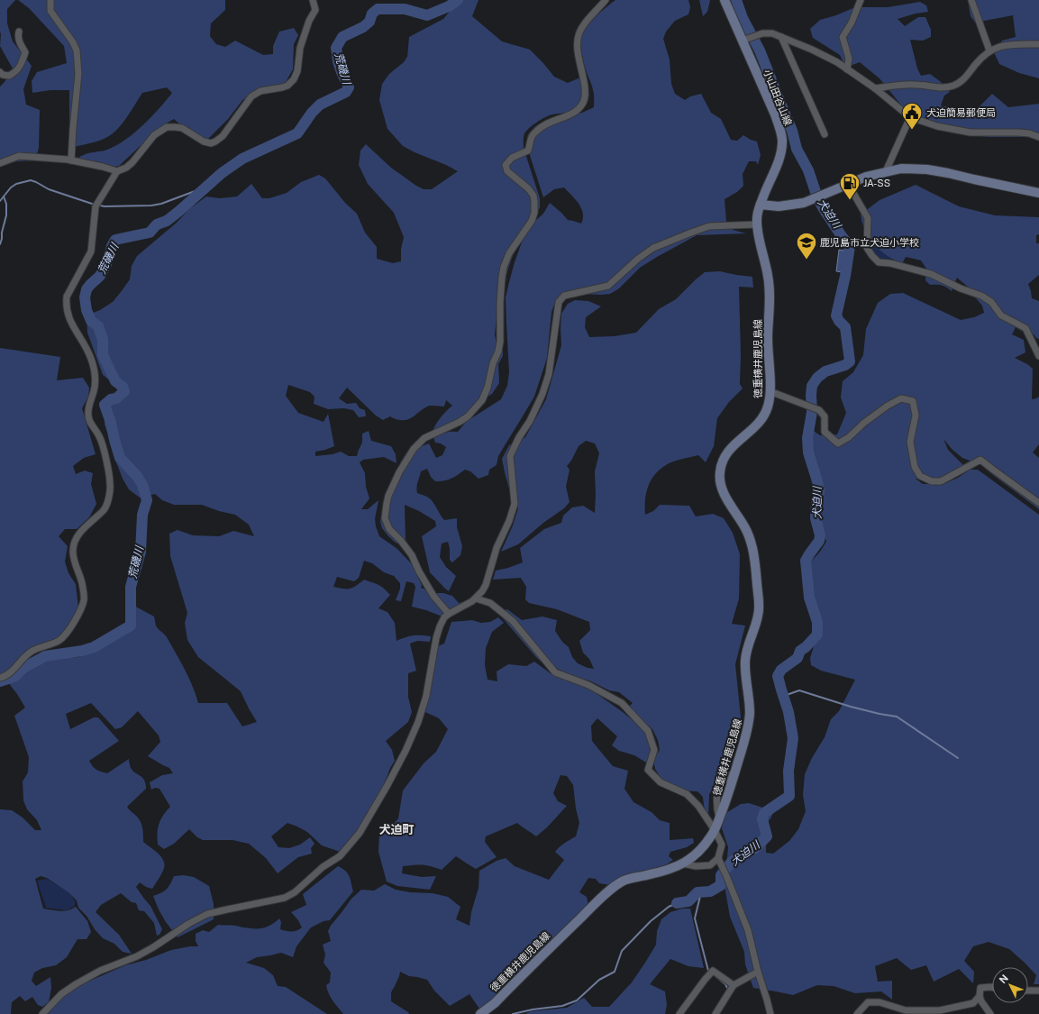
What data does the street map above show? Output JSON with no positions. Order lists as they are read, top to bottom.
{
  "streets": {
    "main road": ["小山田谷山線", "徳重横井鹿児島線"]
  },
  "crossings": [
    ["小山田谷山線", "徳重横井鹿児島線"]
  ],
  "districts": ["犬迫町"],
  "water": ["荒磯川", "犬迫川"],
  "places": {
    "public building": ["犬迫簡易郵便局"],
    "fuel station": ["JA-SS"],
    "school or university": ["鹿児島市立犬迫小学校"]
  },
  "north": "top left"
}
